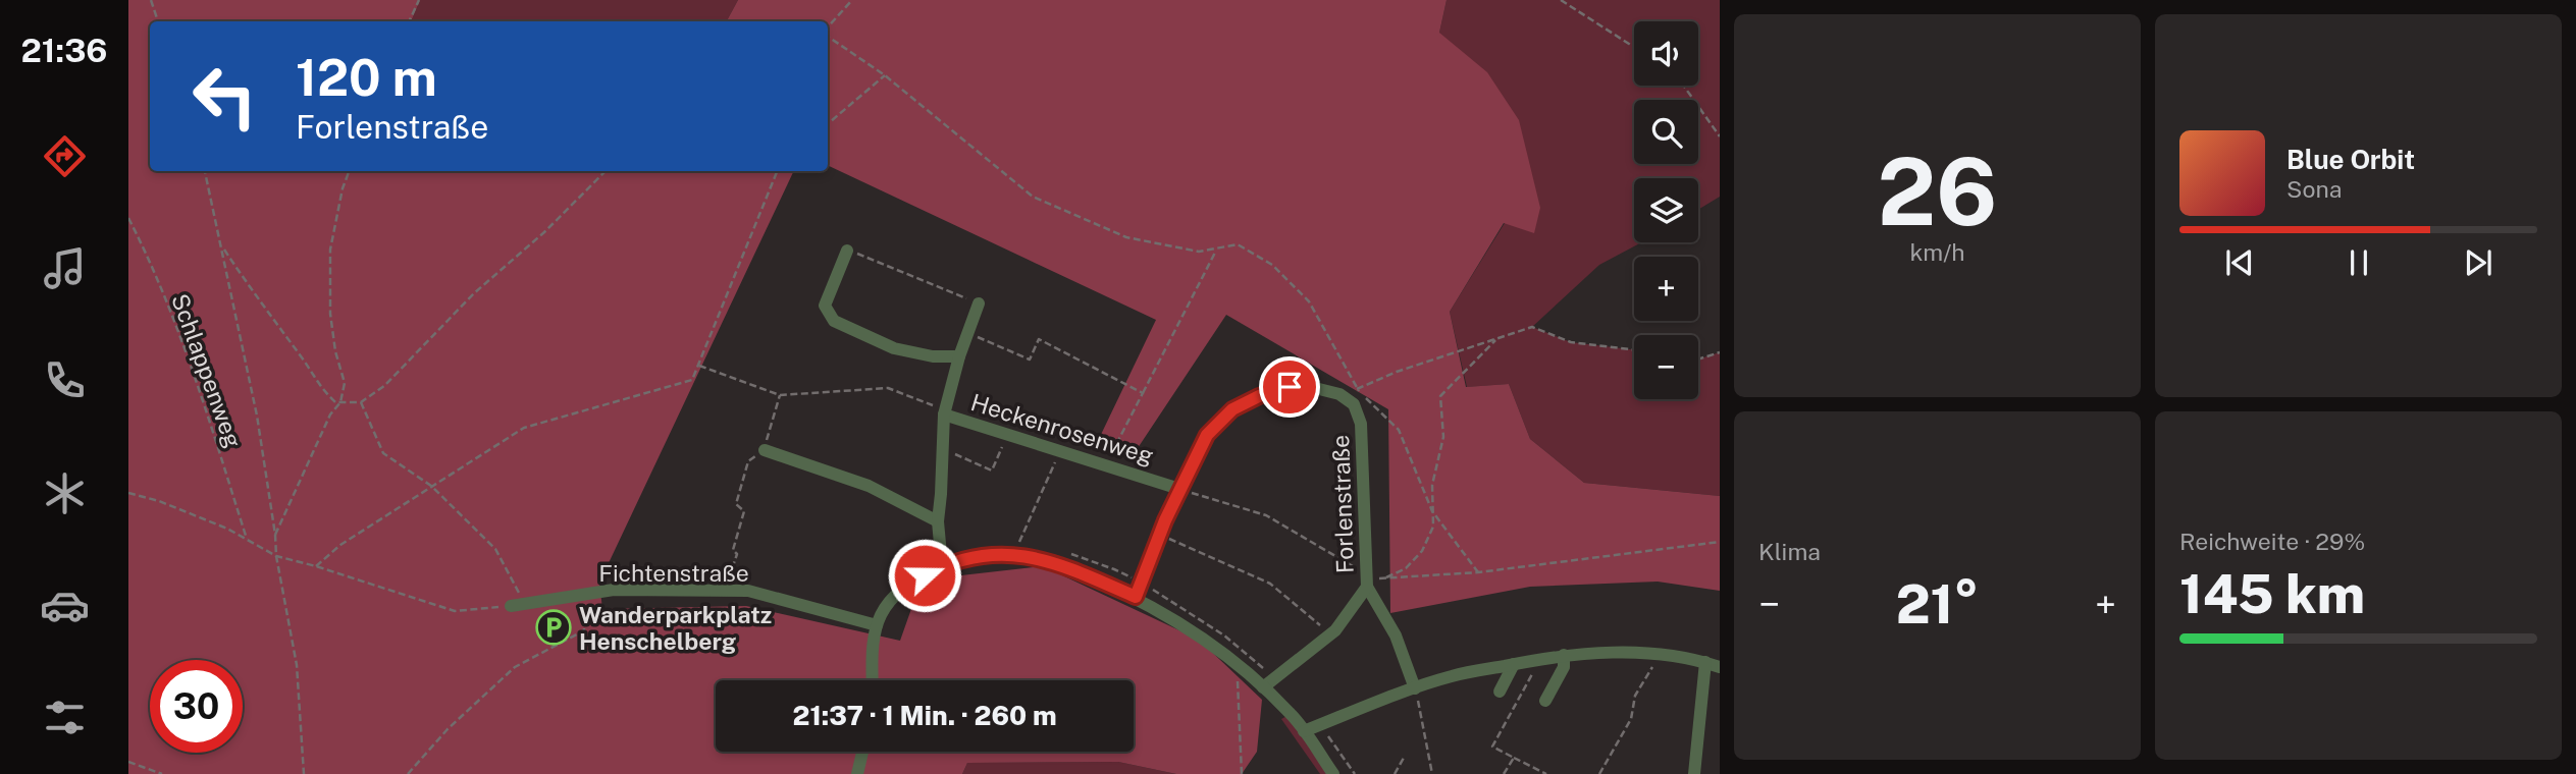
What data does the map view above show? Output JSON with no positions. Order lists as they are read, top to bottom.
{
  "streets": {
    "street": ["Heckenrosenweg", "Forlenstraße", "Fichtenstraße"],
    "path": ["Schlappenweg"]
  },
  "crossings": [
    ["Heckenrosenweg", "Forlenstraße"]
  ],
  "places": {
    "parking": ["Wanderparkplatz Henschelberg"]
  },
  "page": {
    "tabs": "21:36",
    "tile": [
      ["26", "km/h"],
      "Klima",
      ["Reichweite · 29%", "145 km"]
    ],
    "map_buttons": ["+", "−"],
    "turn": ["120 m", "Forlenstraße"],
    "song": ["Blue Orbit", "Sona"],
    "heat": ["−", "21°", "+"],
    "limit": "30",
    "trip": "21:37 · 1 Min. · 260 m"
  }
}
